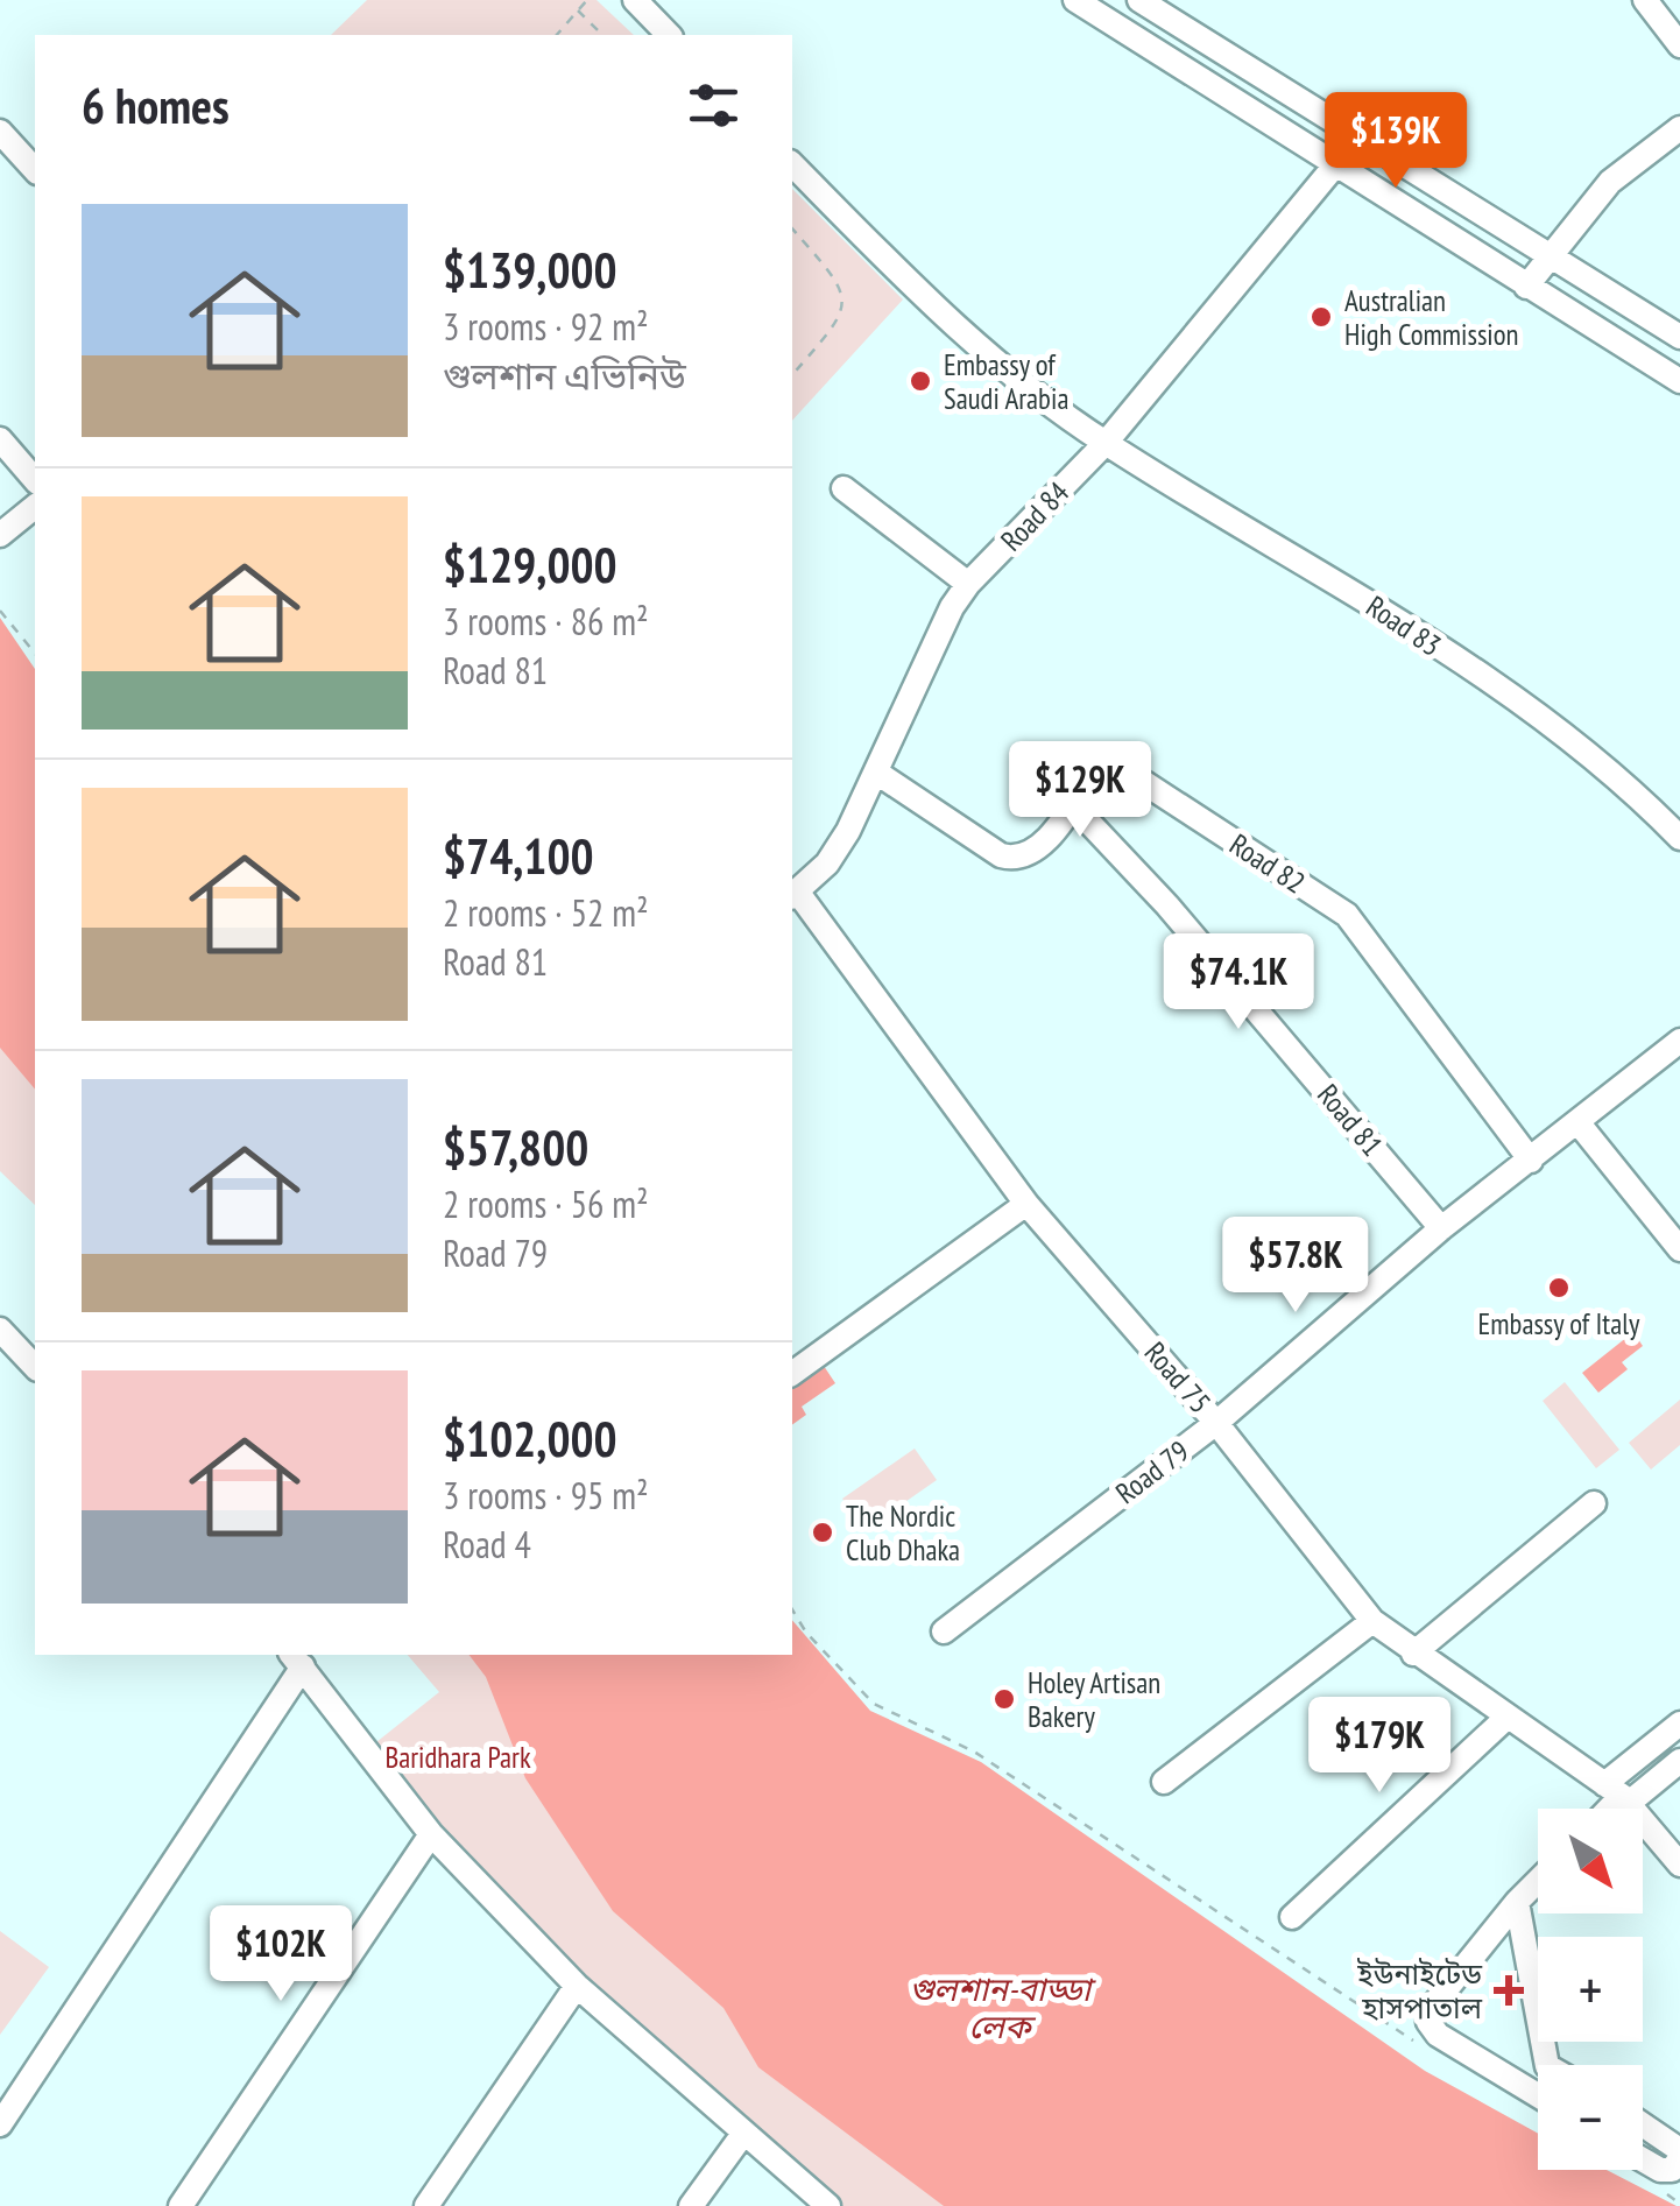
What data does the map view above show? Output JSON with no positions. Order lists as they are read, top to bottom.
{
  "streets": {
    "street": [
      "Road 84",
      "Road 83",
      "Road 82",
      "Road 81",
      "Road 75",
      "Road 79"
    ]
  },
  "crossings": [
    ["Road 84", "Road 83"],
    ["Road 84", "Road 75"],
    ["Road 82", "Road 81"],
    ["Road 82", "Road 79"],
    ["Road 81", "Road 79"],
    ["Road 75", "Road 79"]
  ],
  "water": ["গুলশান-বাড্ডা লেক"],
  "parks": ["Baridhara Park"],
  "places": {
    "other": [
      "Australian High Commission",
      "Embassy of Saudi Arabia",
      "Embassy of Italy",
      "The Nordic Club Dhaka",
      "Holey Artisan Bakery"
    ],
    "health": ["ইউনাইটেড হাসপাতাল"]
  },
  "north": "bottom right",
  "page": {
    "heading": "6 homes",
    "price": [
      "$139K",
      "$129K",
      "$74.1K",
      "$57.8K",
      "$179K",
      "$102K"
    ],
    "list": [
      {
        "name": "$139,000",
        "note": "3 rooms · 92 m² · গুলশান এভিনিউ"
      },
      {
        "name": "$129,000",
        "note": "3 rooms · 86 m² · Road 81"
      },
      {
        "name": "$74,100",
        "note": "2 rooms · 52 m² · Road 81"
      },
      {
        "name": "$57,800",
        "note": "2 rooms · 56 m² · Road 79"
      },
      {
        "name": "$102,000",
        "note": "3 rooms · 95 m² · Road 4"
      }
    ],
    "map_buttons": ["+", "−"]
  }
}
